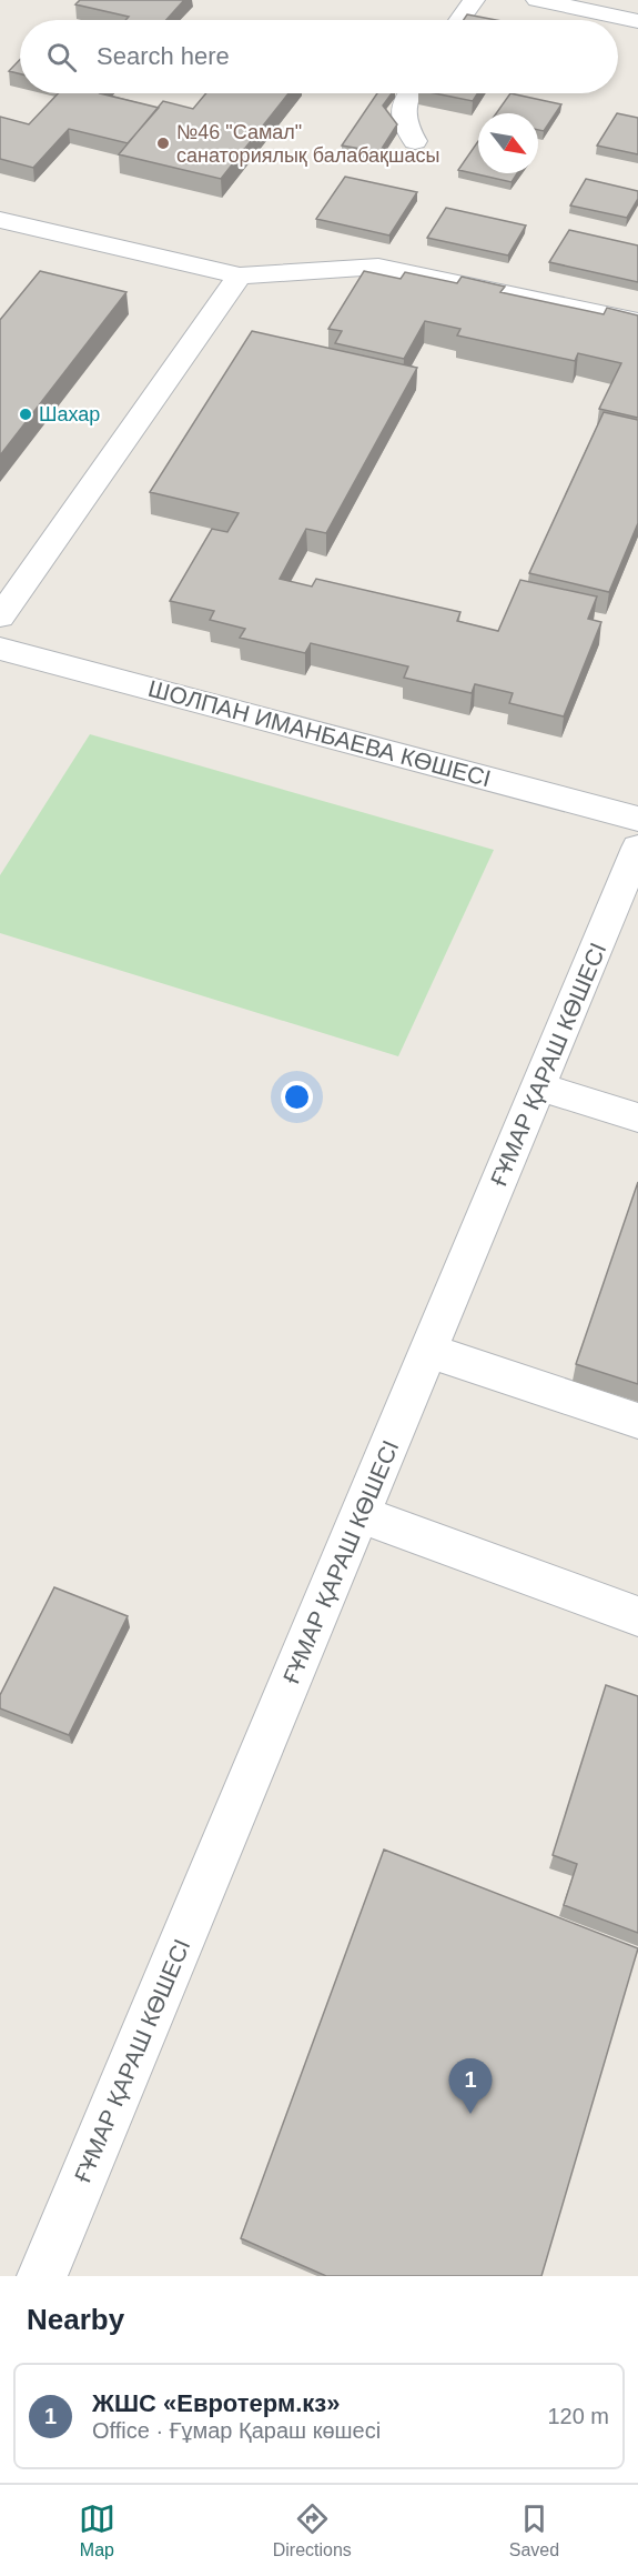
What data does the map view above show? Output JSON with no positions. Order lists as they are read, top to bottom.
{
  "streets": {
    "street": ["ШОЛПАН ИМАНБАЕВА КӨШЕСІ", "ҒҰМАР ҚАРАШ КӨШЕСІ"]
  },
  "places": ["№46 \"Самал\" санаториялық балабақшасы", "Шахар"],
  "north": "bottom right",
  "page": {
    "search": "Search here",
    "pins": "1",
    "heading": "Nearby",
    "list": [
      {
        "mark": "1",
        "name": "ЖШС «Евротерм.кз»",
        "note": "Office · Ғұмар Қараш көшесі",
        "value": "120 m"
      }
    ],
    "nav": ["Map", "Directions", "Saved"]
  }
}
